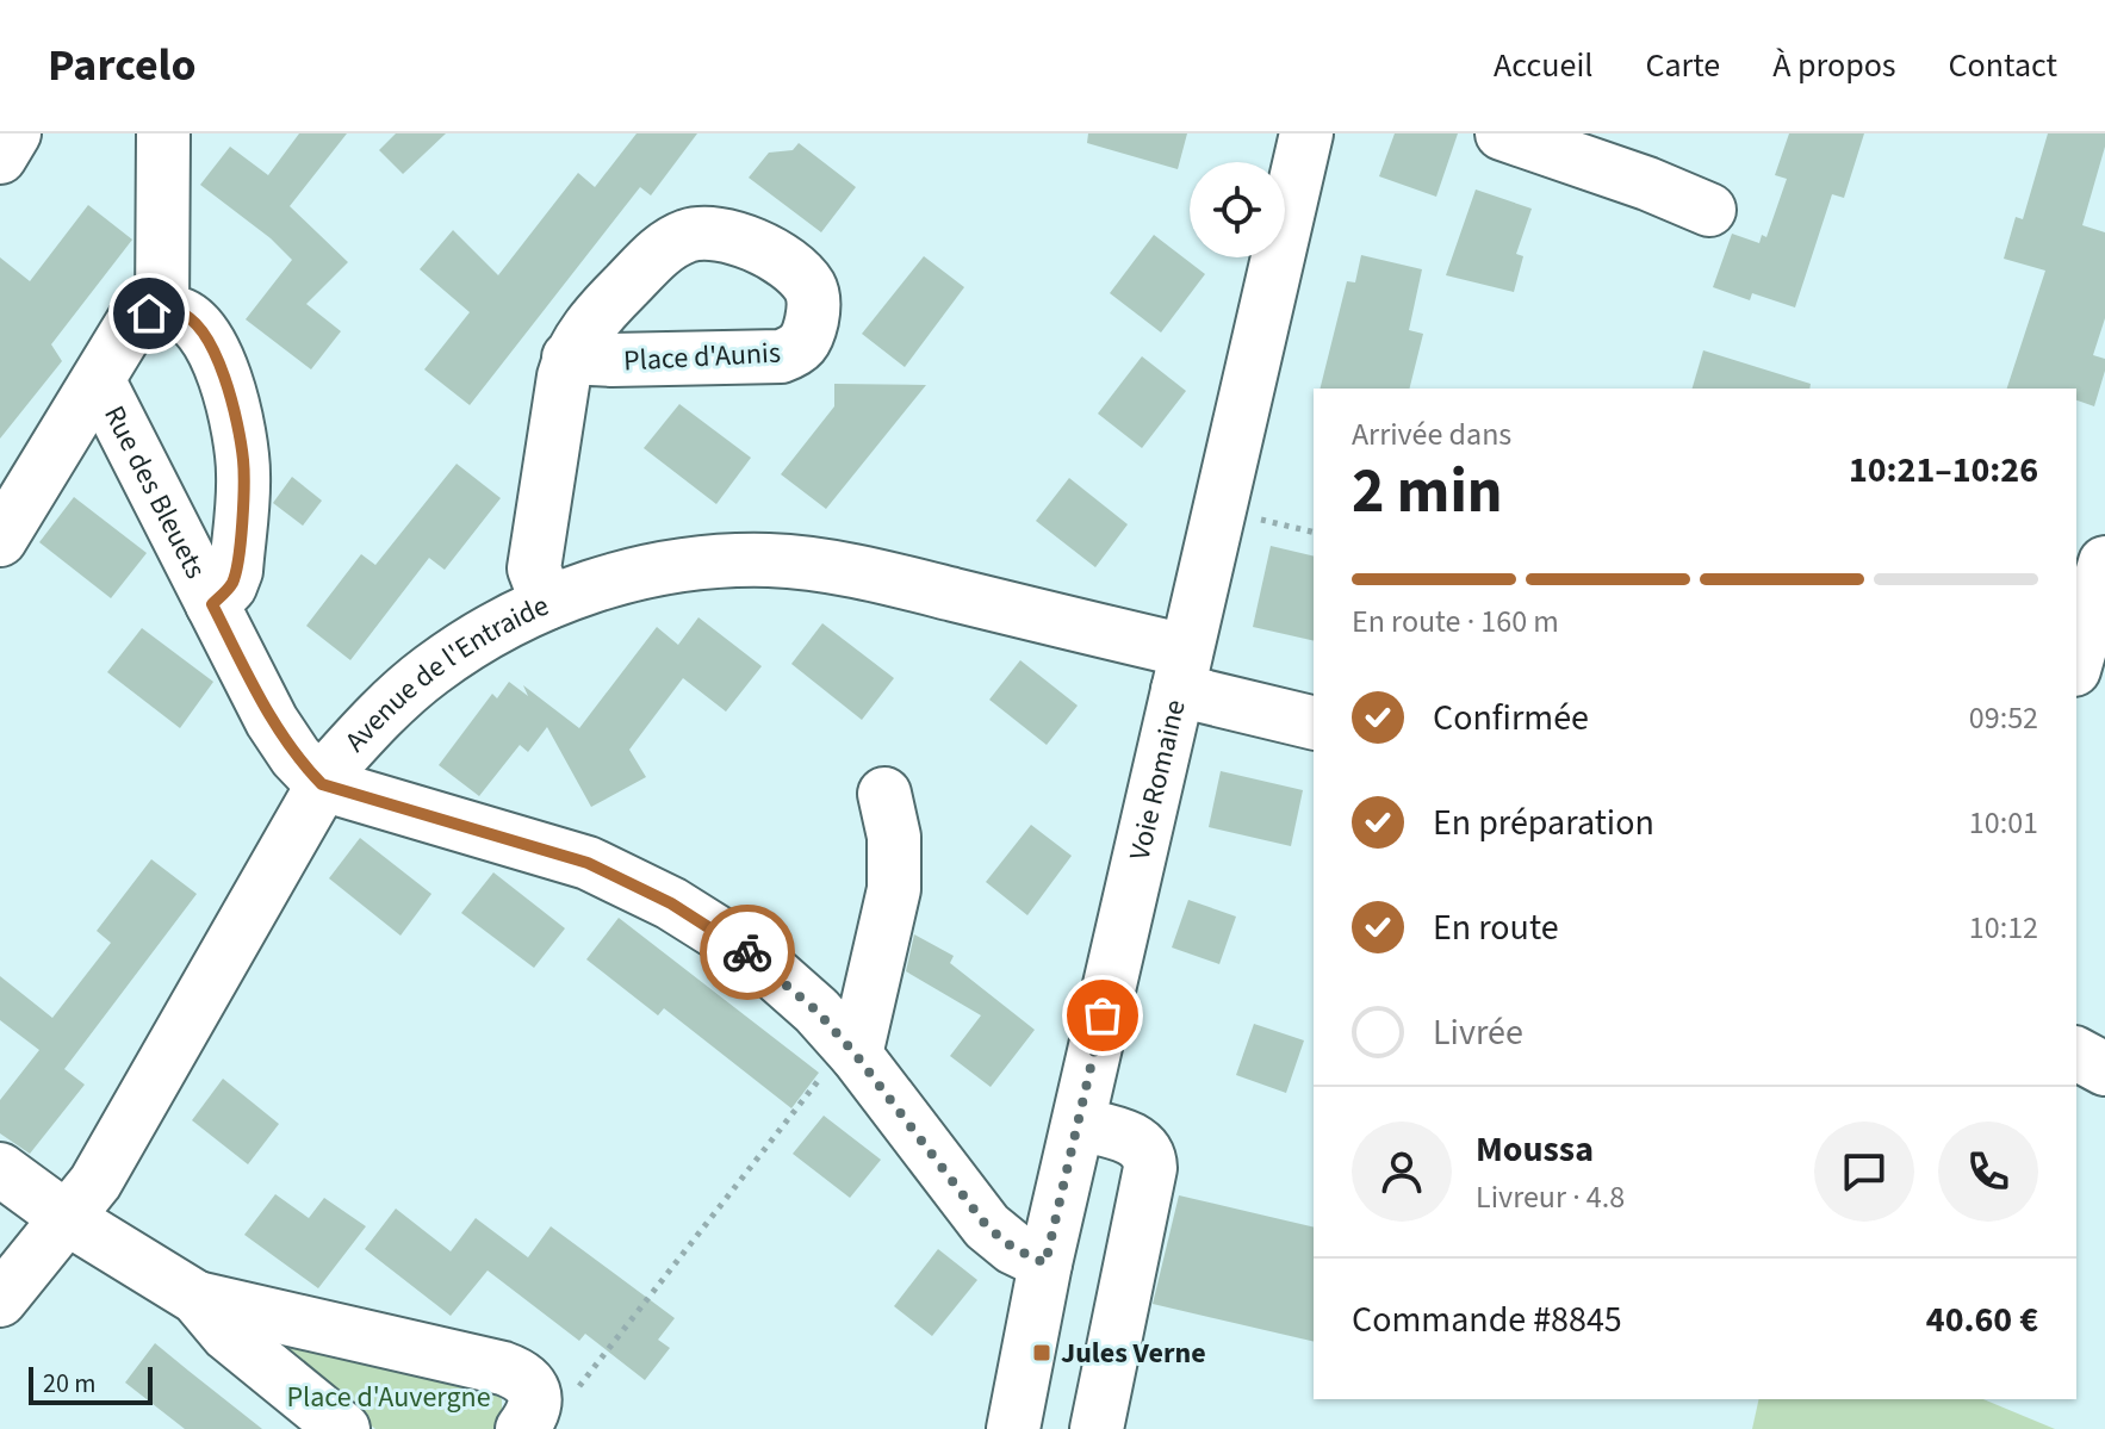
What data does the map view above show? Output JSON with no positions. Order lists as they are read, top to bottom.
{
  "streets": {
    "street": ["Rue des Bleuets", "Avenue de l'Entraide", "Voie Romaine"]
  },
  "crossings": [
    ["Rue des Bleuets", "Avenue de l'Entraide"],
    ["Avenue de l'Entraide", "Voie Romaine"]
  ],
  "parks": ["Place d'Auvergne"],
  "places": {
    "transit": ["Jules Verne"]
  },
  "scale_bar": "20 m",
  "page": {
    "header": "Parcelo",
    "nav": [
      "Accueil",
      "Carte",
      "À propos",
      "Contact"
    ],
    "heading": ["2 min", "Arrivée dans", "10:21–10:26"],
    "panel": [
      "Moussa",
      "Livreur · 4.8",
      "Commande #8845",
      "40.60 €"
    ],
    "bar": "En route · 160 m",
    "list": [
      ["Confirmée", "09:52"],
      ["En préparation", "10:01"],
      ["En route", "10:12"],
      "Livrée"
    ],
    "scale": "20 m"
  }
}
